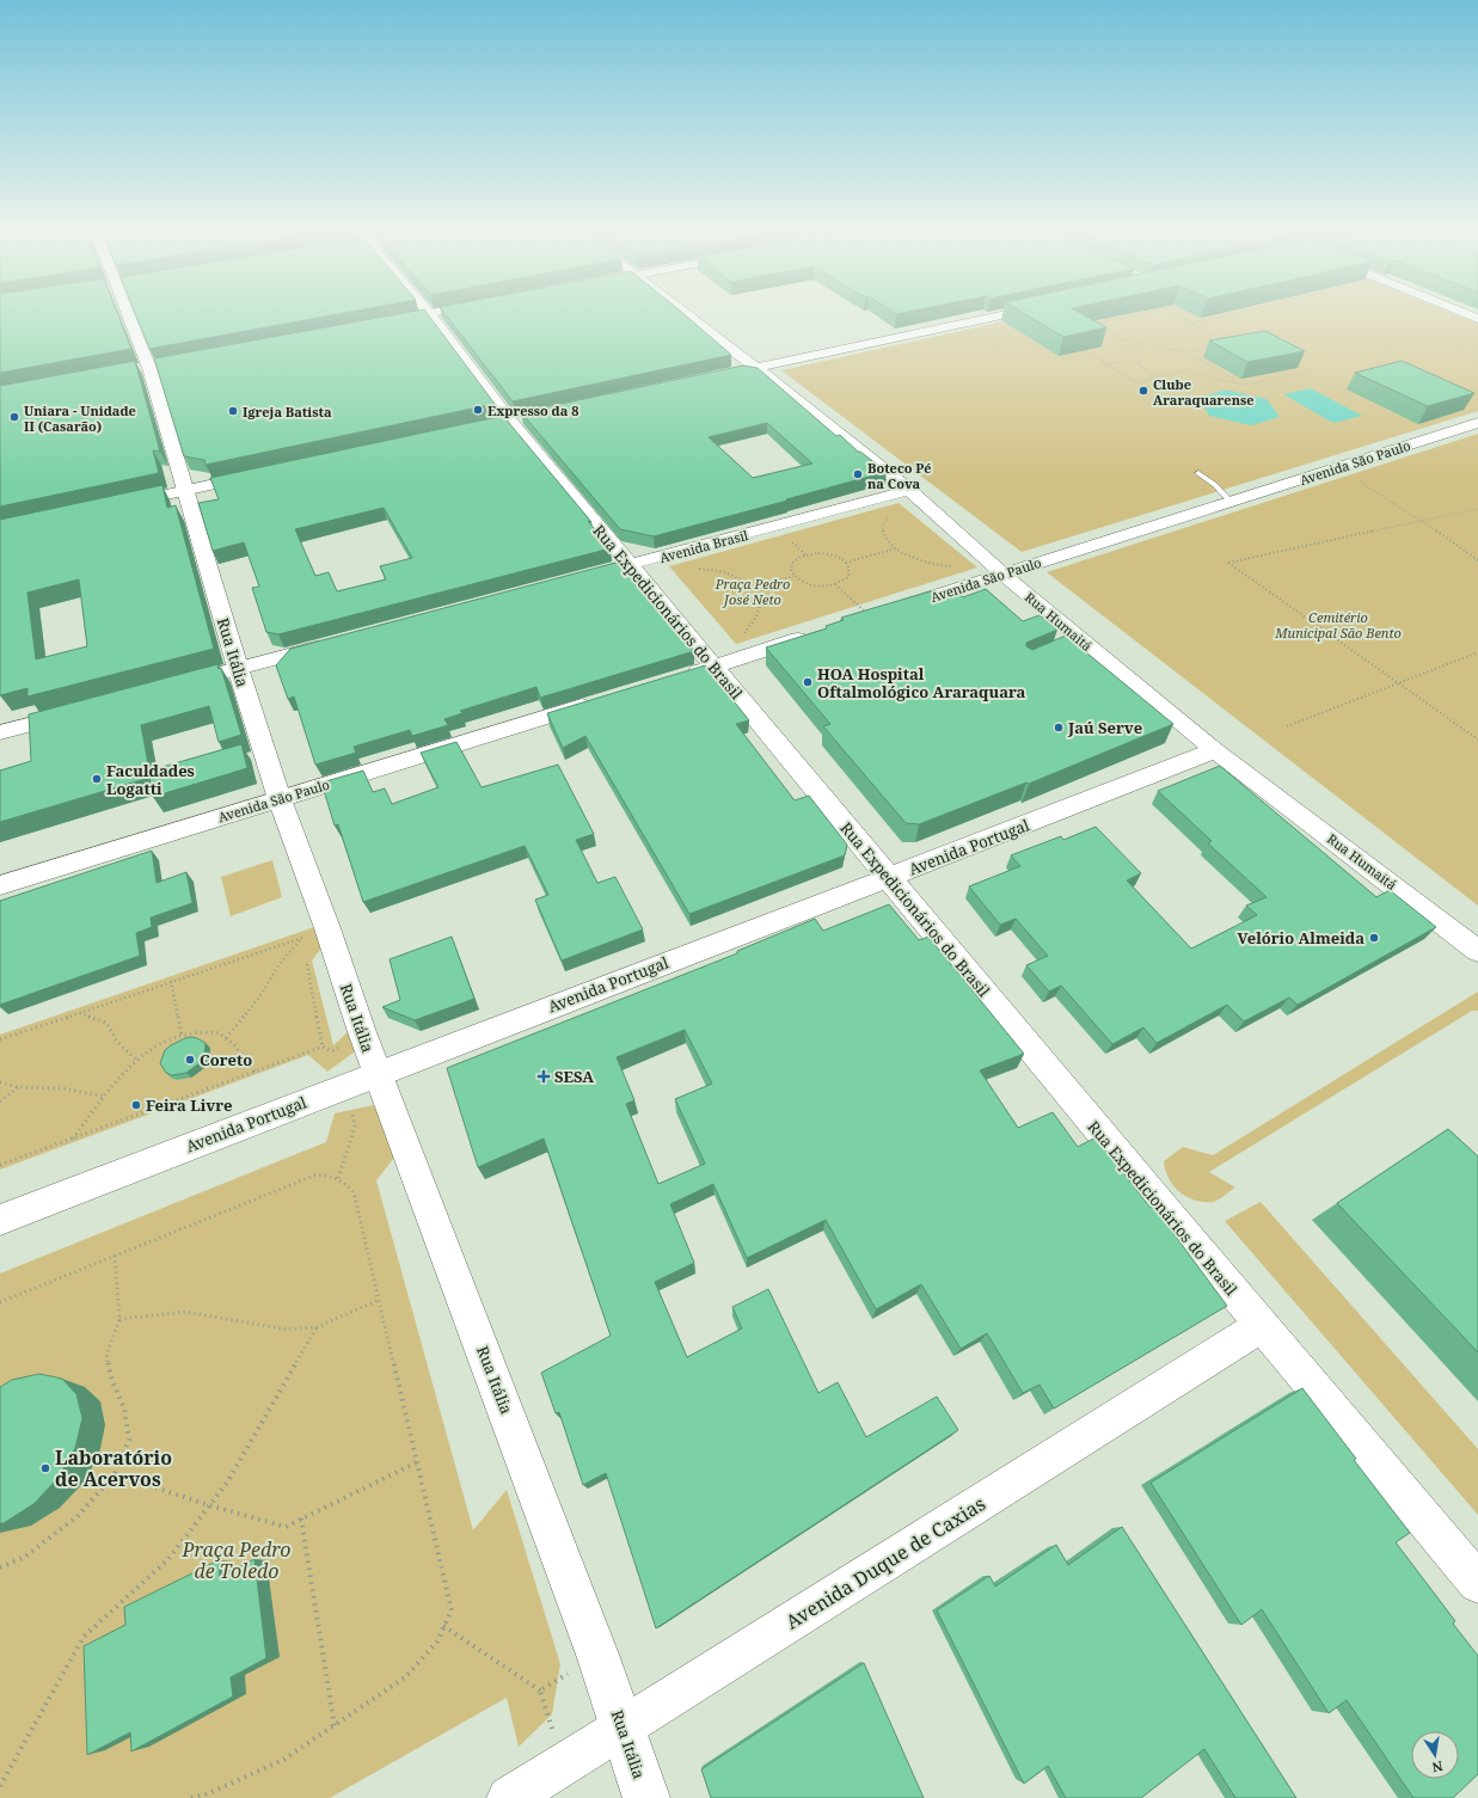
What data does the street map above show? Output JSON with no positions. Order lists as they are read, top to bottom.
{
  "streets": {
    "street": [
      "Avenida São Paulo",
      "Avenida Brasil",
      "Rua Expedicionários do Brasil",
      "Rua Humaitá",
      "Rua Itália",
      "Avenida Portugal",
      "Avenida Duque de Caxias"
    ]
  },
  "crossings": [
    ["Avenida São Paulo", "Rua Humaitá"],
    ["Avenida São Paulo", "Rua Itália"],
    ["Avenida Brasil", "Rua Expedicionários do Brasil"],
    ["Avenida Brasil", "Rua Humaitá"],
    ["Rua Expedicionários do Brasil", "Avenida Portugal"],
    ["Rua Expedicionários do Brasil", "Avenida Duque de Caxias"],
    ["Rua Humaitá", "Avenida Portugal"],
    ["Rua Itália", "Avenida Portugal"],
    ["Rua Itália", "Avenida Duque de Caxias"]
  ],
  "parks": ["Praça Pedro José Neto", "Cemitério Municipal São Bento", "Praça Pedro de Toledo"],
  "places": {
    "other": [
      "Clube Araraquarense",
      "Expresso da 8",
      "Igreja Batista",
      "Uniara - Unidade II (Casarão)",
      "Boteco Pé na Cova",
      "HOA Hospital Oftalmológico Araraquara",
      "Jaú Serve",
      "Faculdades Logatti",
      "Velório Almeida",
      "Coreto",
      "Feira Livre",
      "Laboratório de Acervos"
    ],
    "health": ["SESA"]
  },
  "north": "bottom"
}
